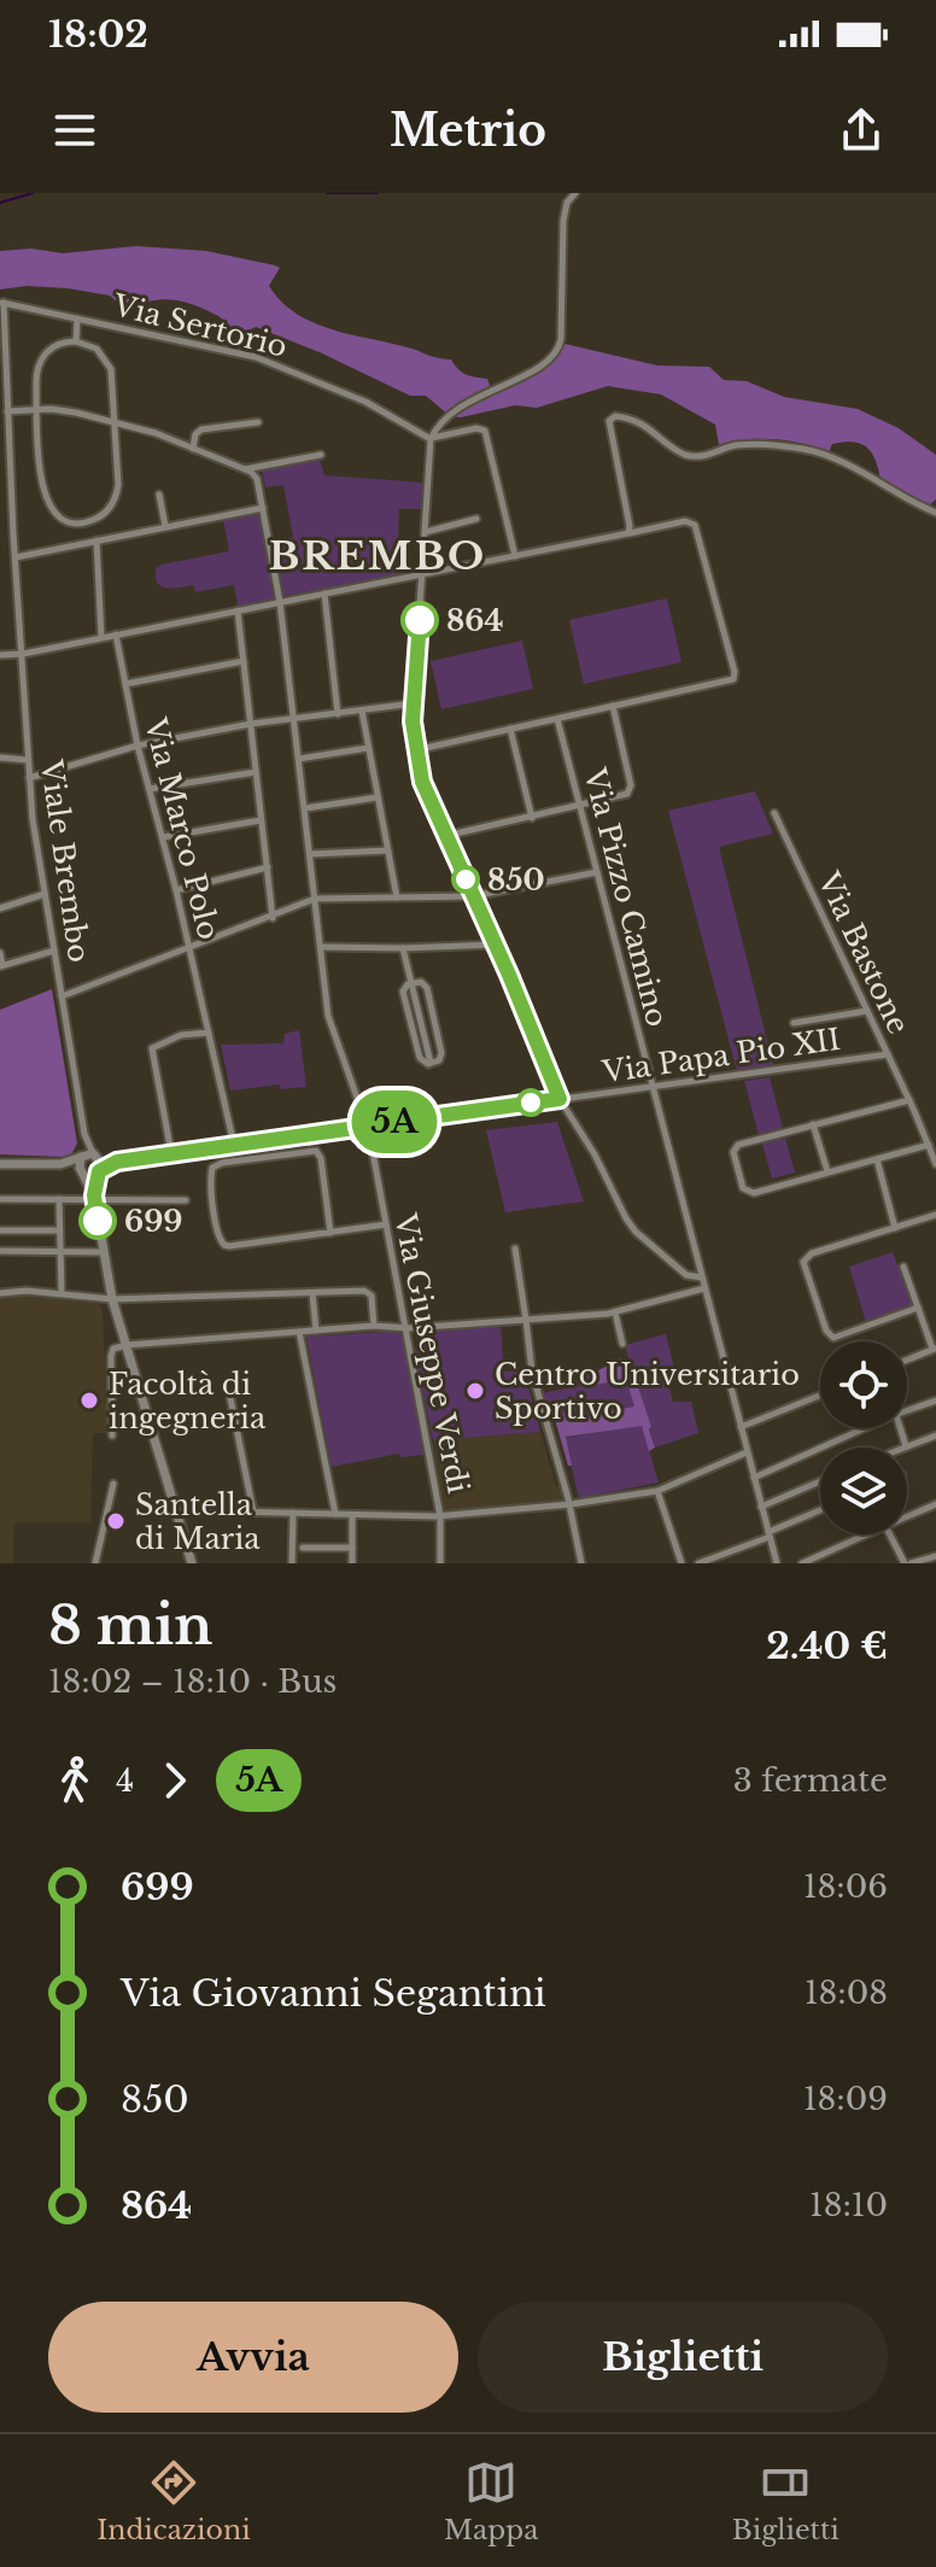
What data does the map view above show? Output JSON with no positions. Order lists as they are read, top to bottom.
{
  "streets": {
    "street": [
      "Via Sertorio",
      "Via Marco Polo",
      "Viale Brembo",
      "Via Pizzo Camino",
      "Via Bastone",
      "Via Papa Pio XII",
      "Via Giuseppe Verdi"
    ]
  },
  "crossings": [
    ["Via Sertorio", "Viale Brembo"],
    ["Via Pizzo Camino", "Via Papa Pio XII"],
    ["Via Bastone", "Via Papa Pio XII"],
    ["Via Papa Pio XII", "Via Giuseppe Verdi"]
  ],
  "districts": ["BREMBO"],
  "places": [
    "864",
    "850",
    "699",
    "Centro Universitario Sportivo",
    "Facoltà di ingegneria",
    "Santella di Maria"
  ],
  "lines": ["bus line 5A"],
  "page": {
    "status": "18:02",
    "header": "Metrio",
    "on_map": "5A",
    "heading": ["8 min", "18:02 – 18:10 · Bus", "2.40 €"],
    "legs": ["4", "5A", "3 fermate"],
    "list": [
      {
        "name": "699",
        "value": "18:06"
      },
      {
        "name": "Via Giovanni Segantini",
        "value": "18:08"
      },
      {
        "name": "850",
        "value": "18:09"
      },
      {
        "name": "864",
        "value": "18:10"
      }
    ],
    "buttons": ["Avvia", "Biglietti"],
    "tabs": ["Indicazioni", "Mappa", "Biglietti"]
  }
}
